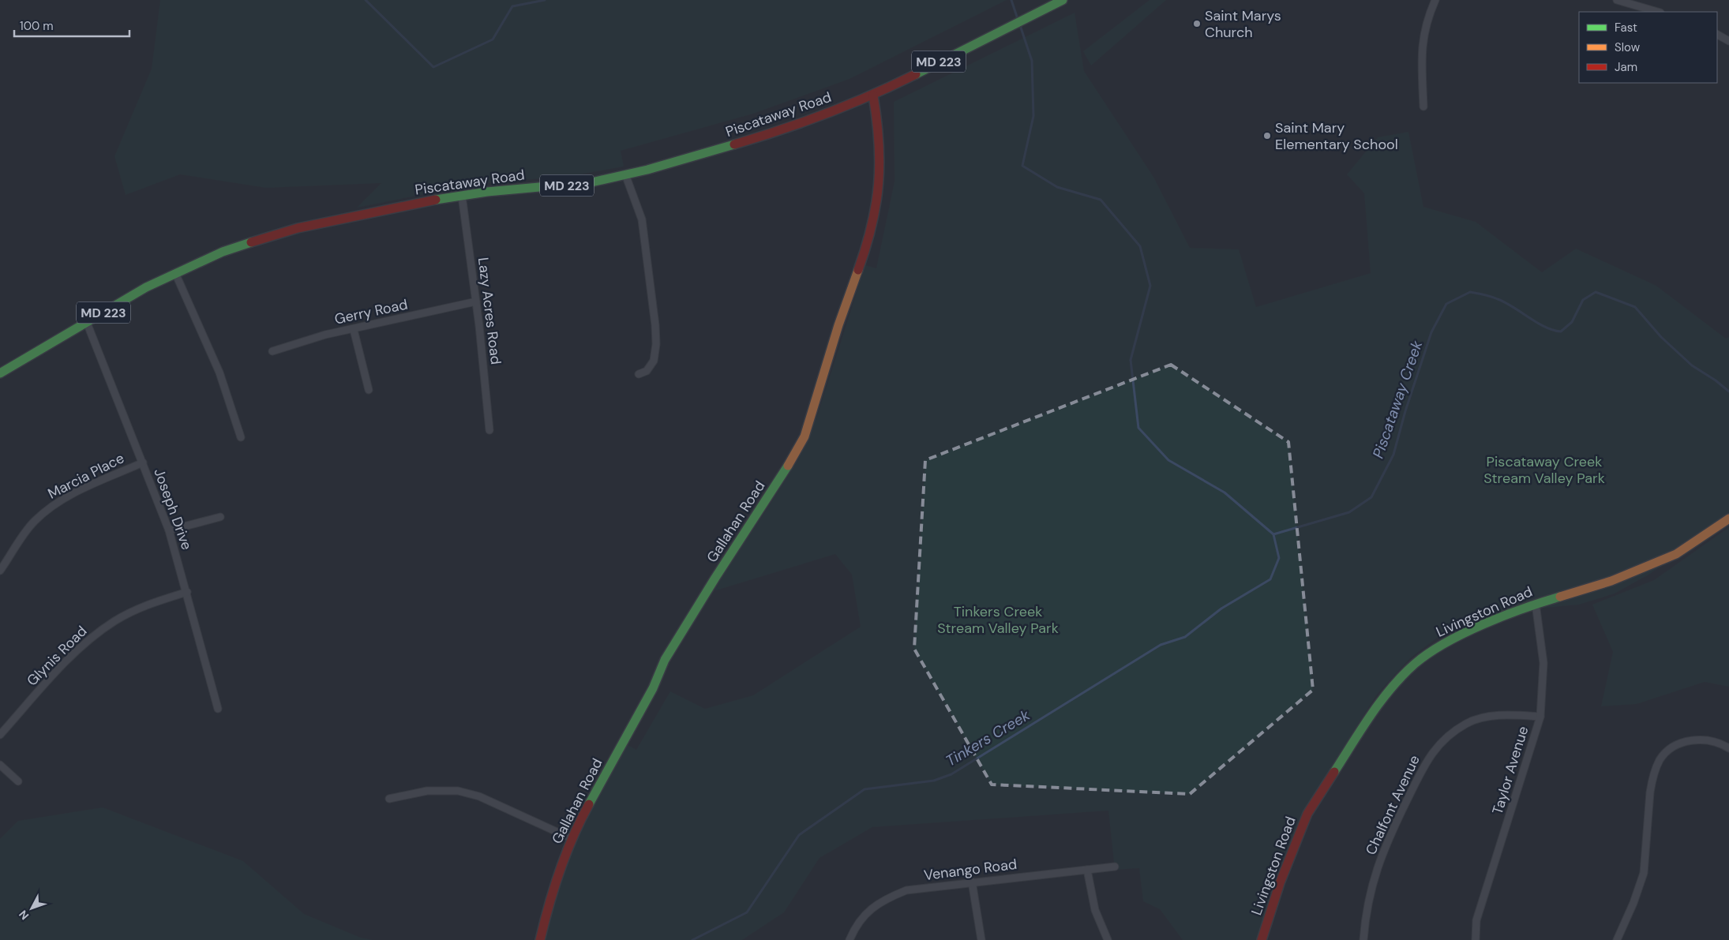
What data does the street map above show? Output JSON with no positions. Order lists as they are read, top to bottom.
{
  "streets": {
    "main road": [
      "MD 223",
      "Piscataway Road",
      "Gallahan Road",
      "Livingston Road"
    ],
    "street": [
      "Lazy Acres Road",
      "Gerry Road",
      "Marcia Place",
      "Joseph Drive",
      "Glynis Road",
      "Taylor Avenue",
      "Chalfont Avenue",
      "Venango Road"
    ]
  },
  "crossings": [
    ["Piscataway Road", "Lazy Acres Road"],
    ["Piscataway Road", "Joseph Drive"],
    ["Piscataway Road", "Gallahan Road"],
    ["Lazy Acres Road", "Gerry Road"],
    ["Marcia Place", "Joseph Drive"],
    ["Joseph Drive", "Glynis Road"],
    ["Livingston Road", "Taylor Avenue"],
    ["Taylor Avenue", "Chalfont Avenue"]
  ],
  "water": ["Piscataway Creek", "Tinkers Creek"],
  "parks": ["Piscataway Creek Stream Valley Park", "Tinkers Creek Stream Valley Park"],
  "places": ["Saint Marys Church", "Saint Mary Elementary School"],
  "legend": ["Fast", "Slow", "Jam"],
  "scale_bar": "100 m",
  "north": "bottom left"
}
